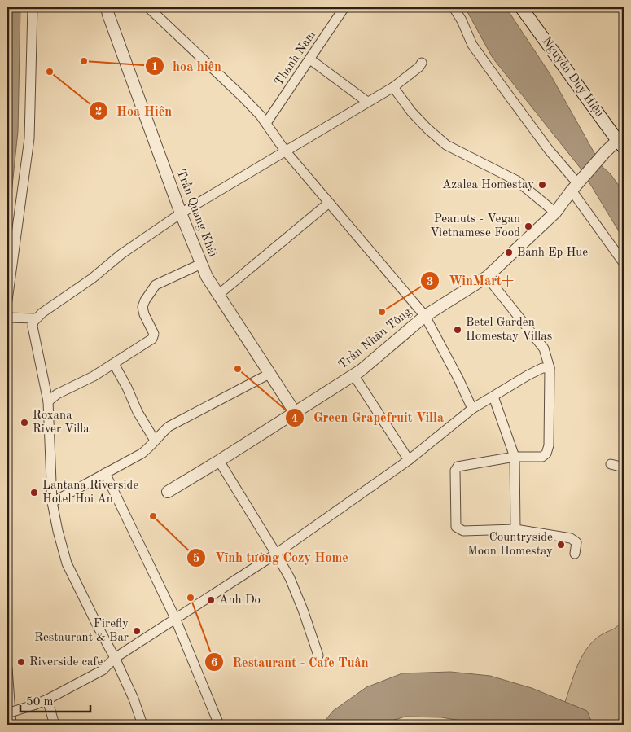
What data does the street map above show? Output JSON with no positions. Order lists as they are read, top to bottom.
{
  "streets": {
    "main road": ["Nguyễn Duy Hiệu"],
    "street": ["Thanh Nam", "Trần Quang Khải", "Trần Nhân Tông"]
  },
  "crossings": [
    ["Nguyễn Duy Hiệu", "Trần Nhân Tông"],
    ["Trần Quang Khải", "Trần Nhân Tông"]
  ],
  "places": [
    "hoa hiên",
    "Hoa Hiên",
    "Azalea Homestay",
    "Peanuts - Vegan Vietnamese Food",
    "Banh Ep Hue",
    "WinMart+",
    "Betel Garden Homestay Villas",
    "Green Grapefruit Villa",
    "Roxana River Villa",
    "Lantana Riverside Hotel Hoi An",
    "Vĩnh tường Cozy Home",
    "Countryside Moon Homestay",
    "Restaurant - Cafe Tuân",
    "Anh Do",
    "Firefly Restaurant & Bar",
    "Riverside cafe"
  ],
  "scale_bar": "50 m"
}
